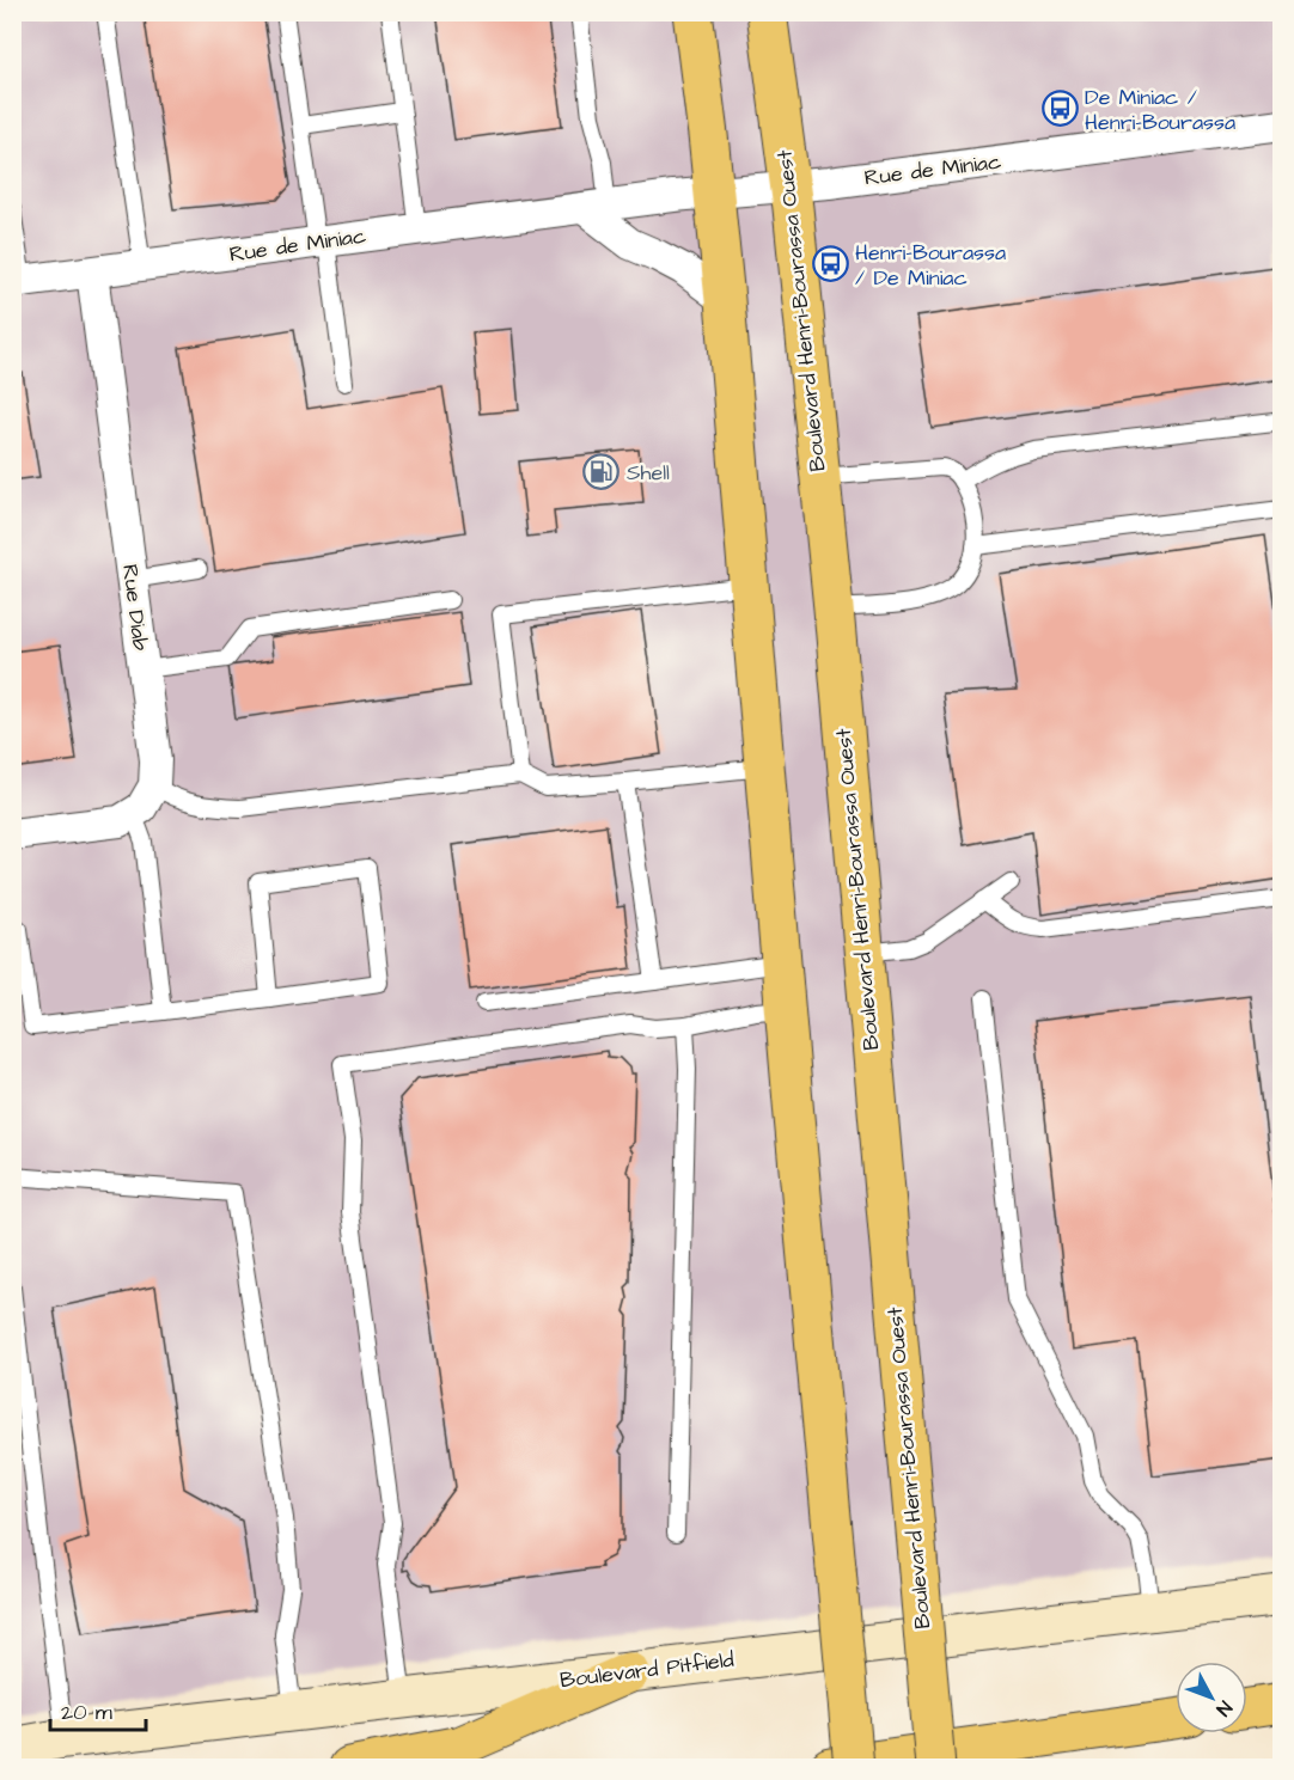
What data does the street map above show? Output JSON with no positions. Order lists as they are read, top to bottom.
{
  "streets": {
    "main road": ["Boulevard Henri-Bourassa Ouest", "Boulevard Pitfield"],
    "street": ["Rue de Miniac", "Rue Diab"]
  },
  "crossings": [
    ["Rue de Miniac", "Boulevard Henri-Bourassa Ouest"],
    ["Rue de Miniac", "Rue Diab"]
  ],
  "places": {
    "bus stop": ["De Miniac / Henri-Bourassa", "Henri-Bourassa / De Miniac"],
    "fuel station": ["Shell"]
  },
  "scale_bar": "20 m",
  "north": "bottom right"
}
